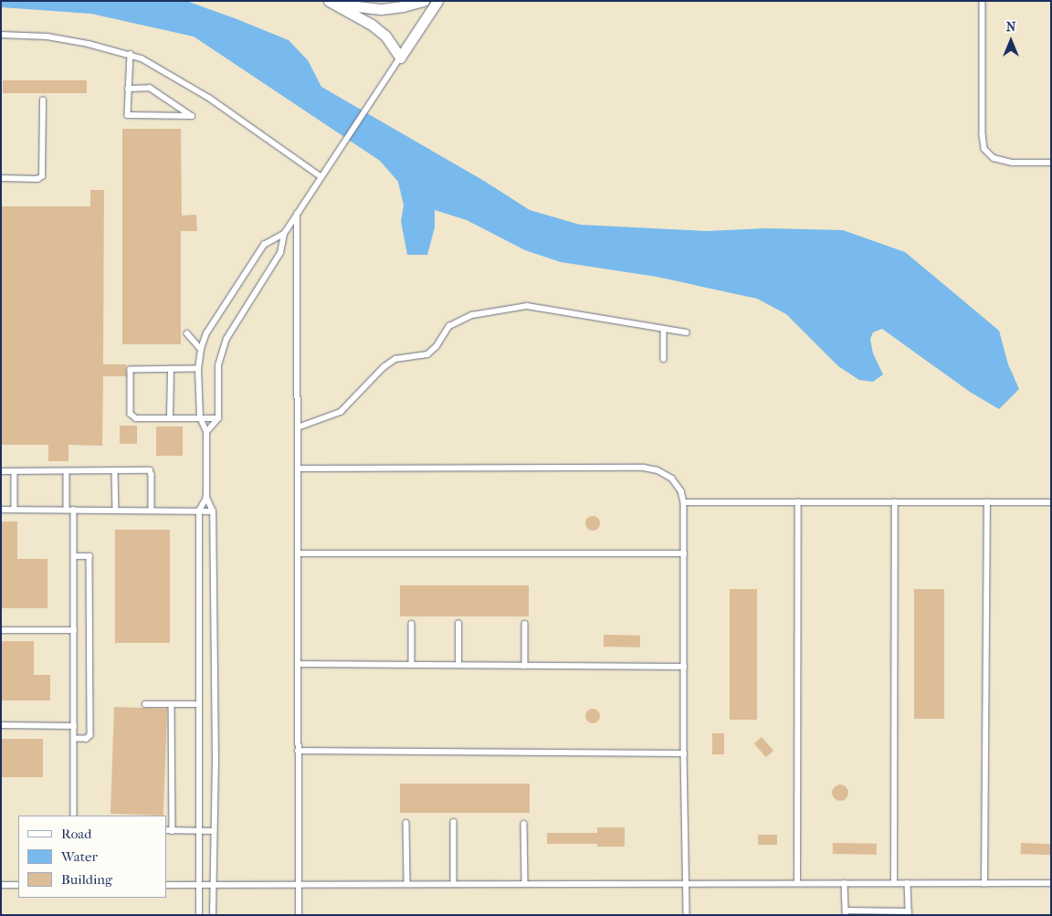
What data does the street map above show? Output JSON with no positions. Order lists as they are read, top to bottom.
{
  "legend": ["Road", "Water", "Building"],
  "north": "top"
}
